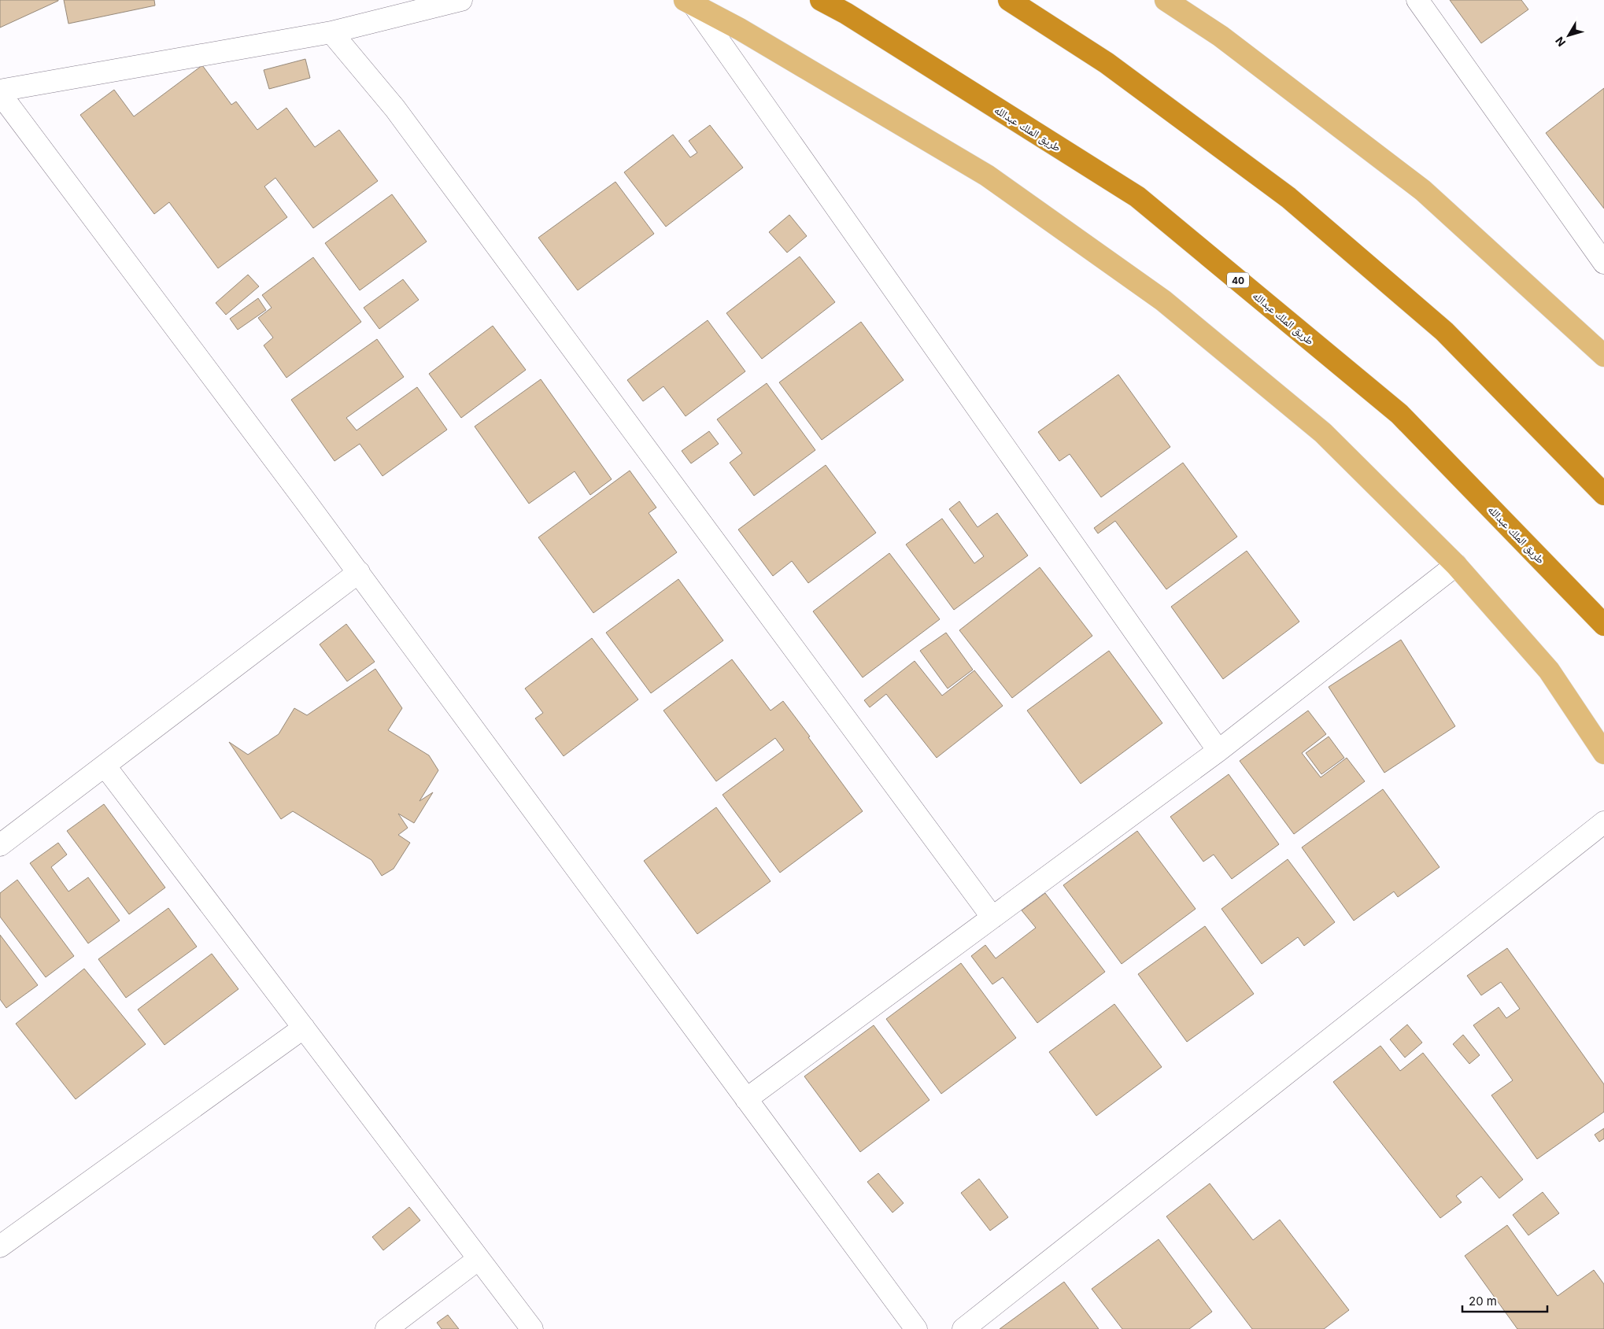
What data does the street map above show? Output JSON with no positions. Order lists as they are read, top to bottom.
{
  "streets": {
    "highway": ["طريق الملك عبدالله", "40"]
  },
  "scale_bar": "20 m",
  "north": "bottom left"
}
